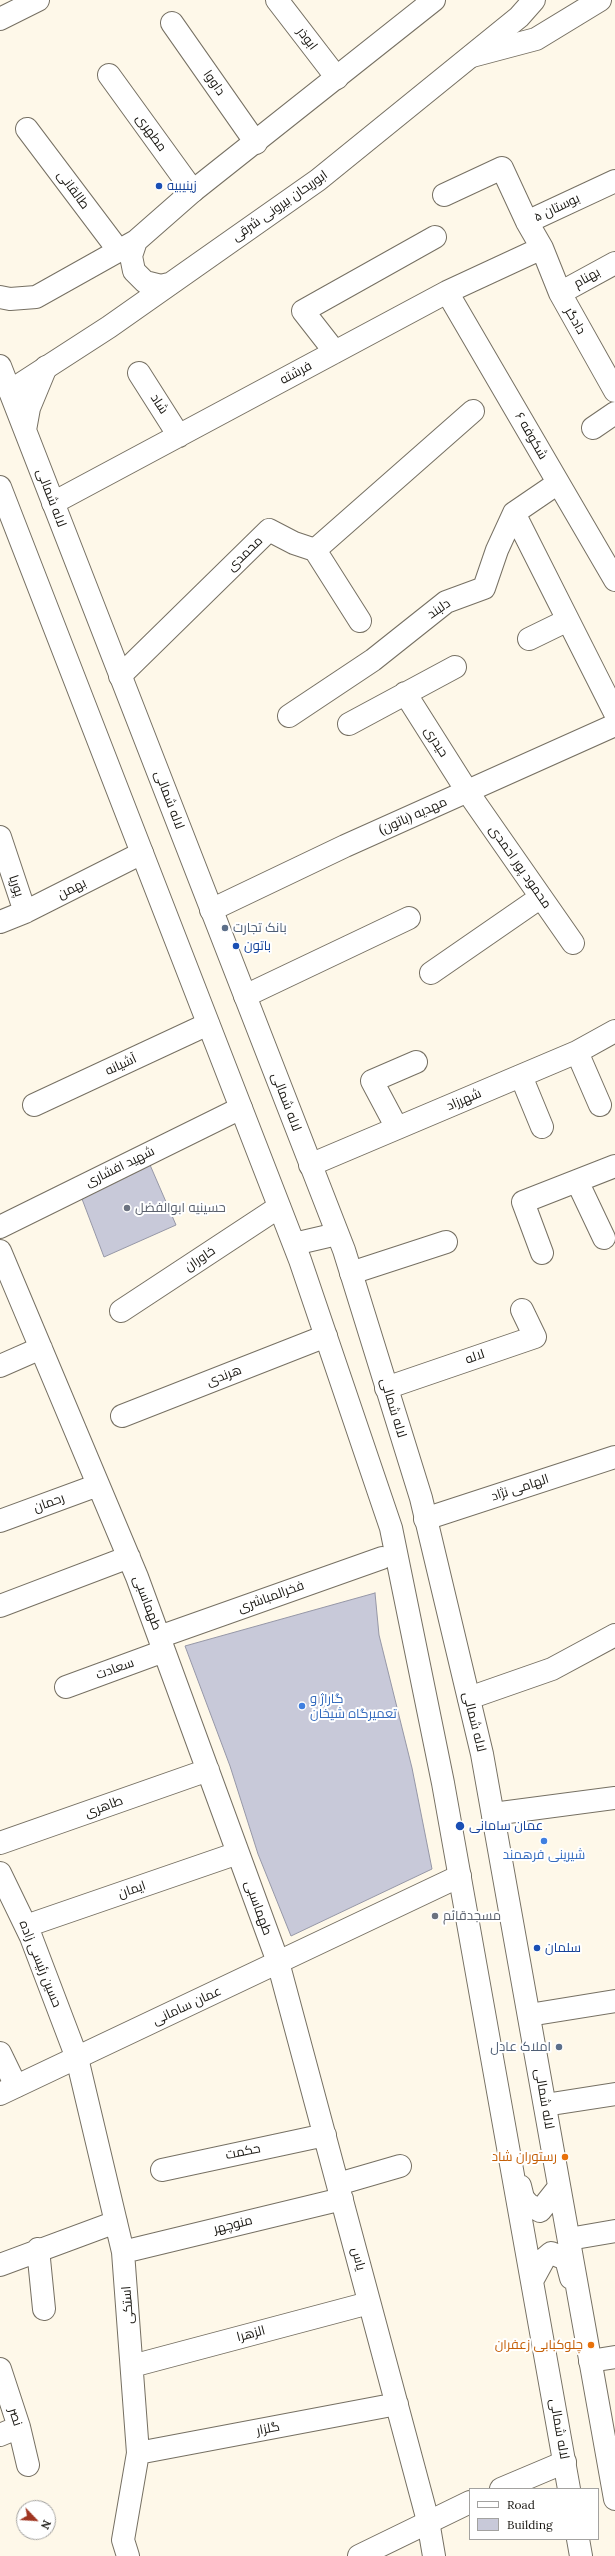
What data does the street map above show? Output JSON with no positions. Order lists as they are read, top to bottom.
{
  "streets": {
    "street": [
      "ابوذر",
      "داووا",
      "مطهری",
      "طالقانی",
      "ابوریحان بیرونی شرقی",
      "بوستان ۵",
      "بهنام",
      "دادگر",
      "فرشته",
      "شاد",
      "شکوفه ۶",
      "لاله شمالی",
      "محمدی",
      "دلبند",
      "حیدری",
      "مهدیه (باتون)",
      "محمود پور احمدی",
      "پوریا",
      "بهمن",
      "آشیانه",
      "شهرزاد",
      "شهید افشاری",
      "خاوران",
      "لاله",
      "هرندی",
      "الهامی نژاد",
      "رحمان",
      "فخرالمباشری",
      "طهماسبی",
      "سعادت",
      "طاهری",
      "ایمان",
      "حسین رئیسی زاده",
      "عمان سامانی",
      "حکمت",
      "منوچهر",
      "یاس",
      "استکی",
      "الزهرا",
      "نصر",
      "گلزار"
    ]
  },
  "crossings": [
    ["ابوریحان بیرونی شرقی", "لاله شمالی"],
    ["بوستان ۵", "دادگر"],
    ["بوستان ۵", "فرشته"],
    ["بهنام", "دادگر"],
    ["دادگر", "فرشته"],
    ["فرشته", "شاد"],
    ["فرشته", "شکوفه ۶"],
    ["فرشته", "لاله شمالی"],
    ["شکوفه ۶", "دلبند"],
    ["لاله شمالی", "محمدی"],
    ["لاله شمالی", "مهدیه (باتون)"],
    ["لاله شمالی", "بهمن"],
    ["لاله شمالی", "آشیانه"],
    ["لاله شمالی", "شهرزاد"],
    ["لاله شمالی", "شهید افشاری"],
    ["لاله شمالی", "خاوران"],
    ["لاله شمالی", "لاله"],
    ["لاله شمالی", "هرندی"],
    ["لاله شمالی", "الهامی نژاد"],
    ["لاله شمالی", "عمان سامانی"],
    ["حیدری", "مهدیه (باتون)"],
    ["حیدری", "محمود پور احمدی"],
    ["مهدیه (باتون)", "محمود پور احمدی"],
    ["پوریا", "بهمن"],
    ["رحمان", "طهماسبی"],
    ["فخرالمباشری", "طهماسبی"],
    ["فخرالمباشری", "سعادت"],
    ["طهماسبی", "سعادت"],
    ["طهماسبی", "طاهری"],
    ["طهماسبی", "ایمان"],
    ["طهماسبی", "عمان سامانی"],
    ["طهماسبی", "یاس"],
    ["ایمان", "حسین رئیسی زاده"],
    ["حسین رئیسی زاده", "عمان سامانی"],
    ["حسین رئیسی زاده", "استکی"],
    ["عمان سامانی", "یاس"],
    ["عمان سامانی", "استکی"],
    ["حکمت", "یاس"],
    ["منوچهر", "یاس"],
    ["منوچهر", "استکی"],
    ["یاس", "الزهرا"],
    ["یاس", "گلزار"],
    ["استکی", "الزهرا"],
    ["استکی", "گلزار"]
  ],
  "places": [
    "زینیبیه",
    "بانک تجارت",
    "باتون",
    "حسینیه ابوالفضل",
    "گاراژ و تعمیرگاه شیخان",
    "عمان سامانی",
    "شیرینی فرهمند",
    "مسجدقائم",
    "سلمان",
    "املاک عادل",
    "رستوران شاد",
    "چلوکبابی زعفران"
  ],
  "legend": ["Road", "Building"],
  "north": "bottom right"
}
